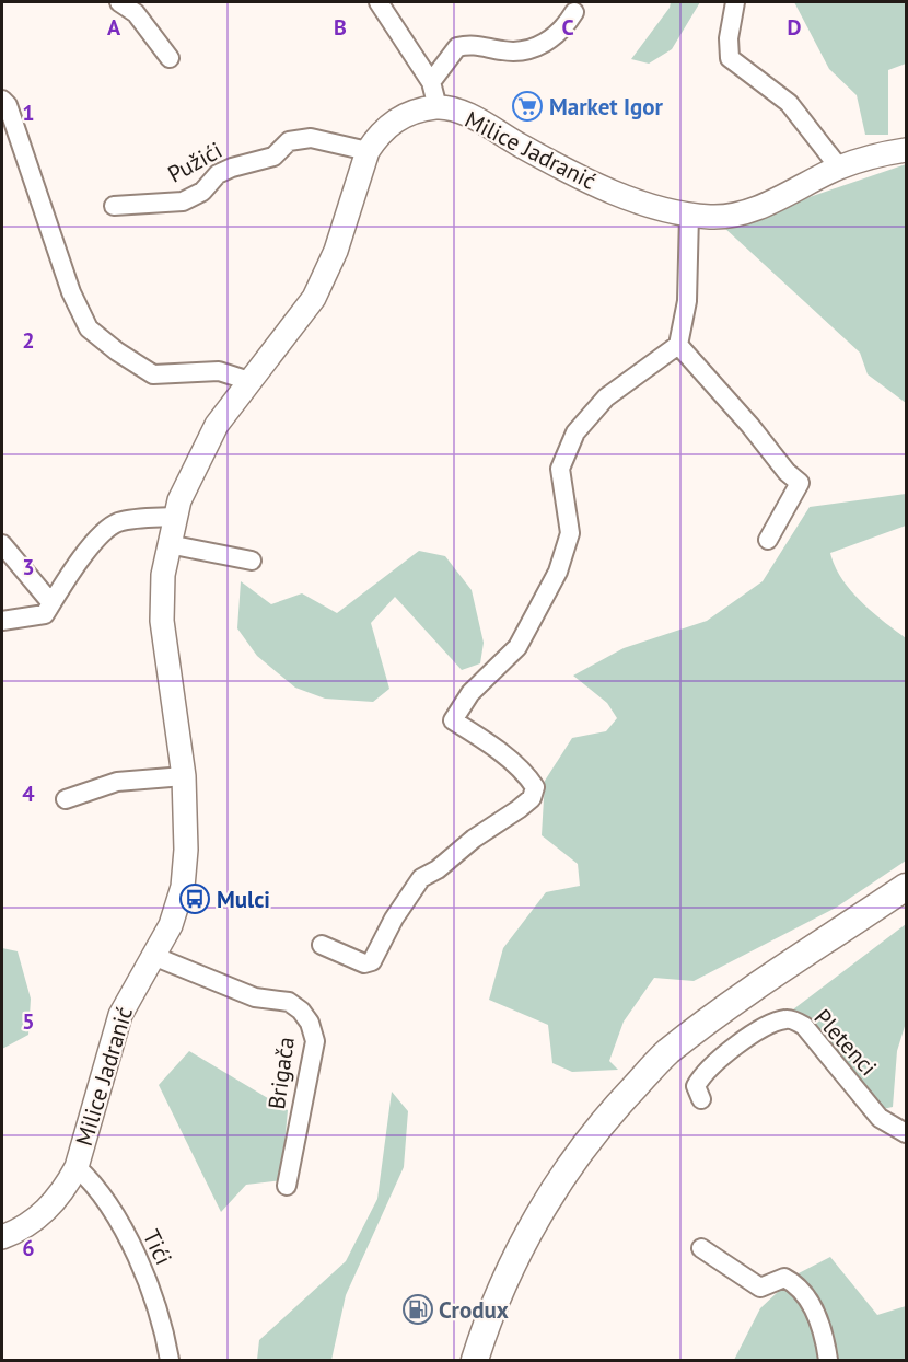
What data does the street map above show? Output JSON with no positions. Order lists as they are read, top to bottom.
{
  "streets": {
    "street": [
      "Milice Jadranić",
      "Pužići",
      "Pletenci",
      "Brigača",
      "Tići"
    ]
  },
  "crossings": [
    ["Milice Jadranić", "Pužići"],
    ["Milice Jadranić", "Brigača"],
    ["Milice Jadranić", "Tići"]
  ],
  "places": {
    "supermarket": ["Market Igor"],
    "bus stop": ["Mulci"],
    "fuel station": ["Crodux"]
  },
  "grid": {
    "columns": [
      "A",
      "B",
      "C",
      "D"
    ],
    "rows": [
      "1",
      "2",
      "3",
      "4",
      "5",
      "6"
    ]
  }
}
